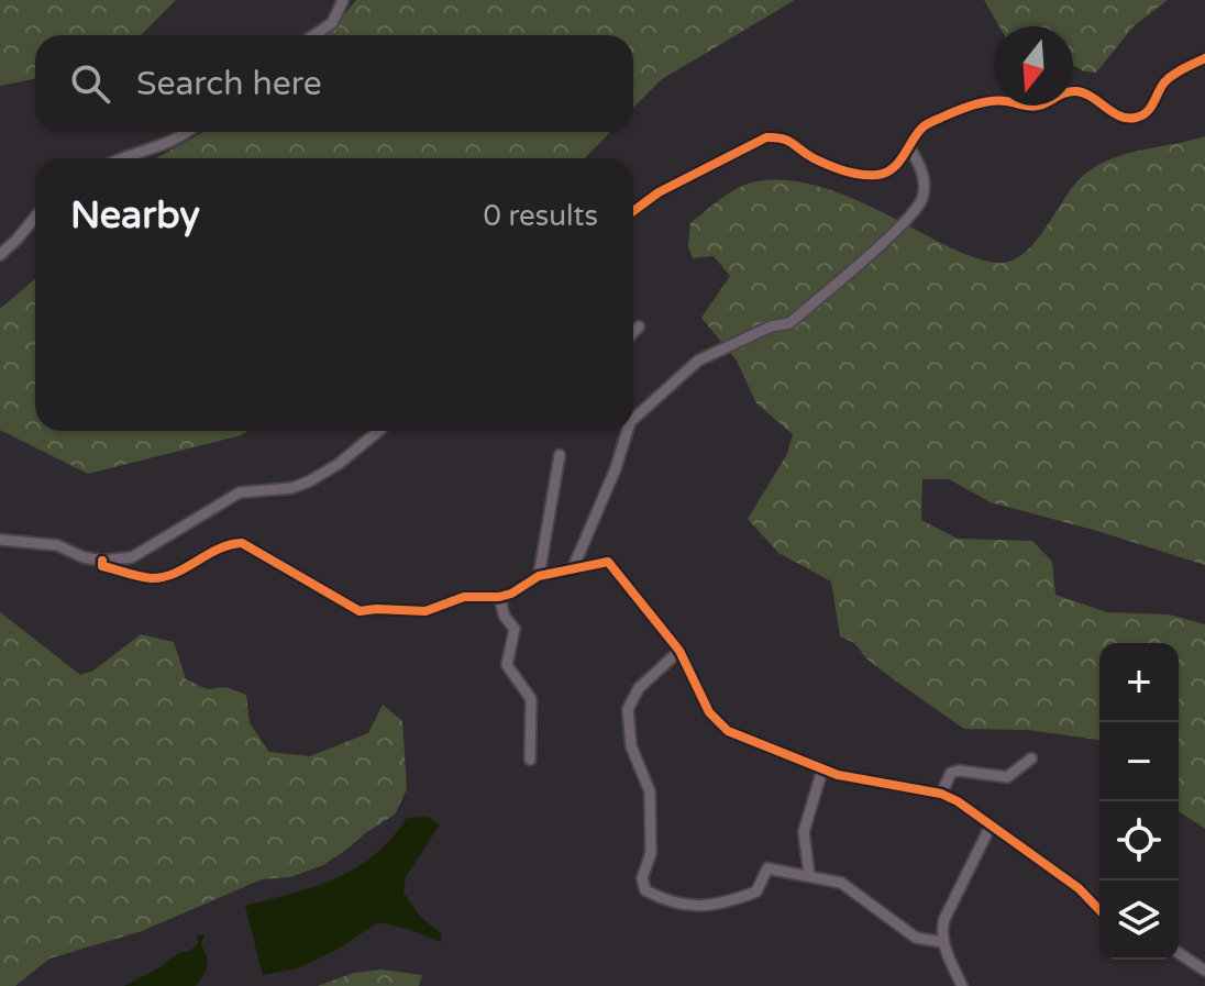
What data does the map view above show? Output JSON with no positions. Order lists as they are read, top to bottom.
{
  "north": "bottom",
  "page": {
    "search": "Search here",
    "heading": ["Nearby", "0 results"],
    "map_buttons": ["+", "−"]
  }
}
